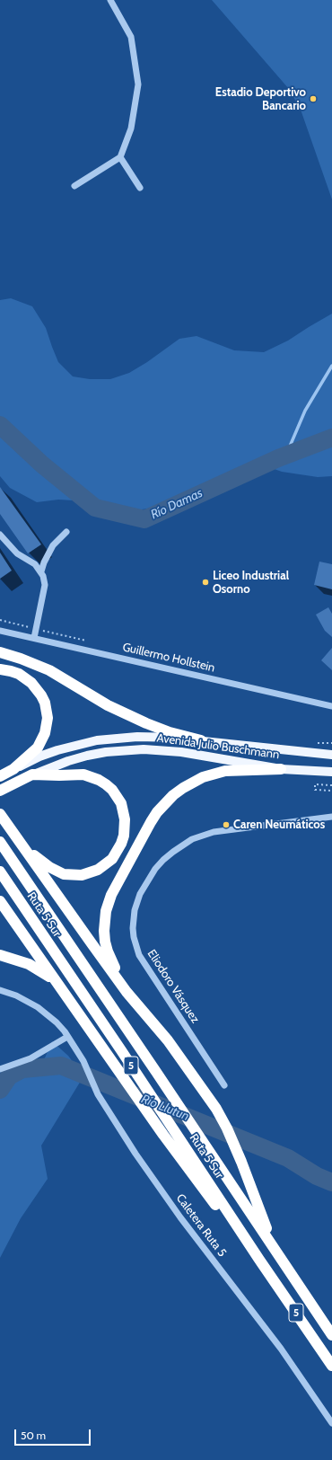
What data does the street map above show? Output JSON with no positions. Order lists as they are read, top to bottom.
{
  "streets": {
    "highway": ["Avenida Julio Buschmann", "Ruta 5 Sur", "5"],
    "street": ["Guillermo Hollstein", "Eliodoro Vásquez", "Caletera Ruta 5"]
  },
  "water": ["Río Damas", "Río Llutun"],
  "places": ["Estadio Deportivo Bancario", "Liceo Industrial Osorno", "Caren Neumáticos"],
  "scale_bar": "50 m"
}
